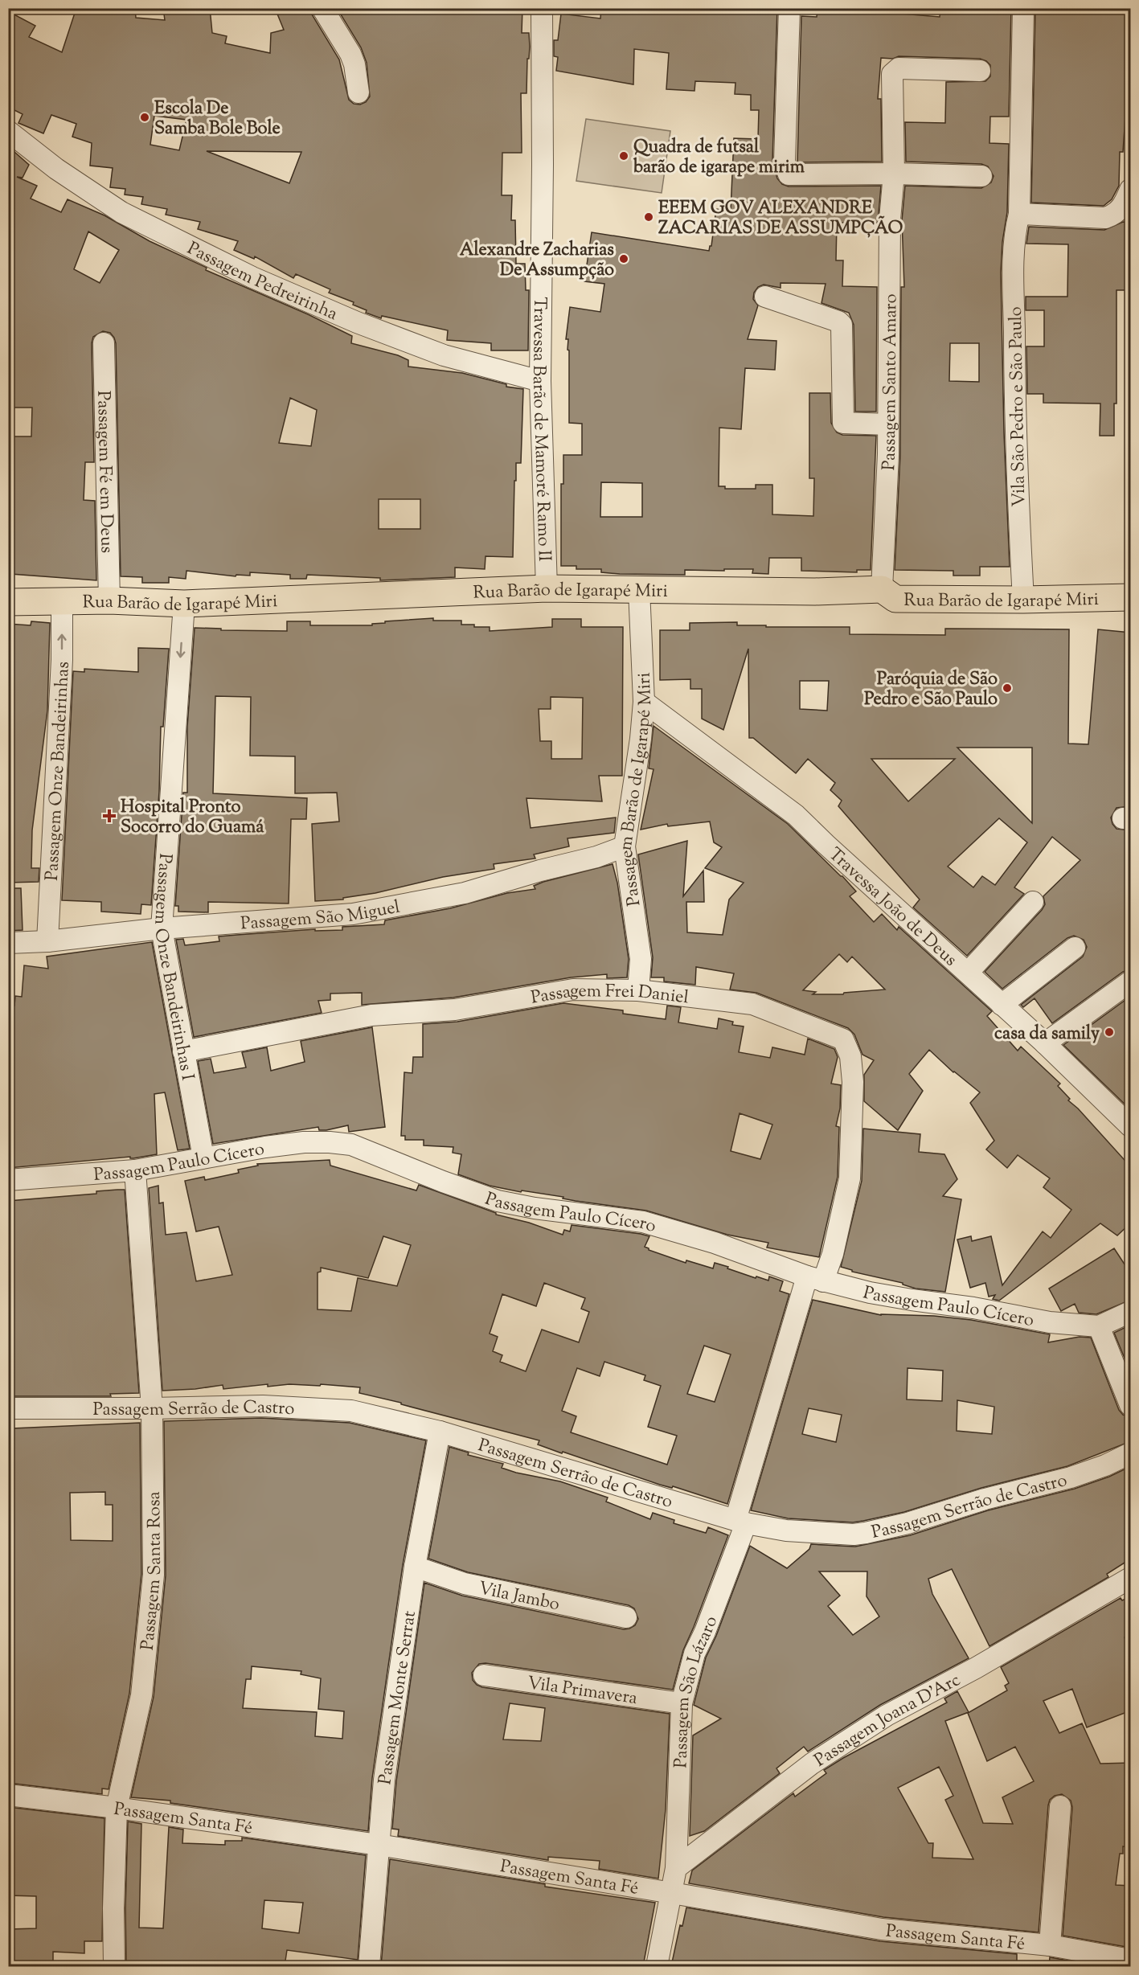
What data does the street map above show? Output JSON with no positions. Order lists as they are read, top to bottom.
{
  "streets": {
    "main road": ["Rua Barão de Igarapé Miri"],
    "street": [
      "Passagem Pedreirinha",
      "Passagem Santo Amaro",
      "Vila São Pedro e São Paulo",
      "Travessa Barão de Mamoré Ramo II",
      "Passagem Fé em Deus",
      "Passagem Onze Bandeirinhas",
      "Passagem Barão de Igarapé Miri",
      "Travessa João de Deus",
      "Passagem São Miguel",
      "Passagem Onze Bandeirinhas I",
      "Passagem Frei Daniel",
      "Passagem Paulo Cícero",
      "Passagem Serrão de Castro",
      "Passagem Santa Rosa",
      "Vila Jambo",
      "Vila Primavera",
      "Passagem São Lázaro",
      "Passagem Monte Serrat",
      "Passagem Joana D’Arc",
      "Passagem Santa Fé"
    ]
  },
  "crossings": [
    ["Passagem Pedreirinha", "Travessa Barão de Mamoré Ramo II"],
    ["Passagem Santo Amaro", "Rua Barão de Igarapé Miri"],
    ["Vila São Pedro e São Paulo", "Rua Barão de Igarapé Miri"],
    ["Travessa Barão de Mamoré Ramo II", "Rua Barão de Igarapé Miri"],
    ["Passagem Fé em Deus", "Rua Barão de Igarapé Miri"],
    ["Rua Barão de Igarapé Miri", "Passagem Onze Bandeirinhas"],
    ["Rua Barão de Igarapé Miri", "Passagem Barão de Igarapé Miri"],
    ["Rua Barão de Igarapé Miri", "Passagem Onze Bandeirinhas I"],
    ["Passagem Onze Bandeirinhas", "Passagem São Miguel"],
    ["Passagem Barão de Igarapé Miri", "Travessa João de Deus"],
    ["Passagem Barão de Igarapé Miri", "Passagem São Miguel"],
    ["Passagem Barão de Igarapé Miri", "Passagem Frei Daniel"],
    ["Passagem São Miguel", "Passagem Onze Bandeirinhas I"],
    ["Passagem Onze Bandeirinhas I", "Passagem Frei Daniel"],
    ["Passagem Onze Bandeirinhas I", "Passagem Paulo Cícero"],
    ["Passagem Frei Daniel", "Passagem São Lázaro"],
    ["Passagem Paulo Cícero", "Passagem Santa Rosa"],
    ["Passagem Paulo Cícero", "Passagem São Lázaro"],
    ["Passagem Serrão de Castro", "Passagem Santa Rosa"],
    ["Passagem Serrão de Castro", "Passagem São Lázaro"],
    ["Passagem Serrão de Castro", "Passagem Monte Serrat"],
    ["Passagem Santa Rosa", "Passagem Santa Fé"],
    ["Vila Jambo", "Passagem Monte Serrat"],
    ["Vila Primavera", "Passagem São Lázaro"],
    ["Passagem São Lázaro", "Passagem Joana D’Arc"],
    ["Passagem Monte Serrat", "Passagem Santa Fé"]
  ],
  "one_way": ["Passagem Onze Bandeirinhas", "Passagem Onze Bandeirinhas I"],
  "places": {
    "other": [
      "Escola De Samba Bole Bole",
      "Quadra de futsal barão de igarape mirim",
      "EEEM GOV ALEXANDRE ZACARIAS DE ASSUMPÇÃO",
      "Alexandre Zacharias De Assumpção",
      "Paróquia de São Pedro e São Paulo",
      "casa da samily"
    ],
    "health": ["Hospital Pronto Socorro do Guamá"]
  }
}
